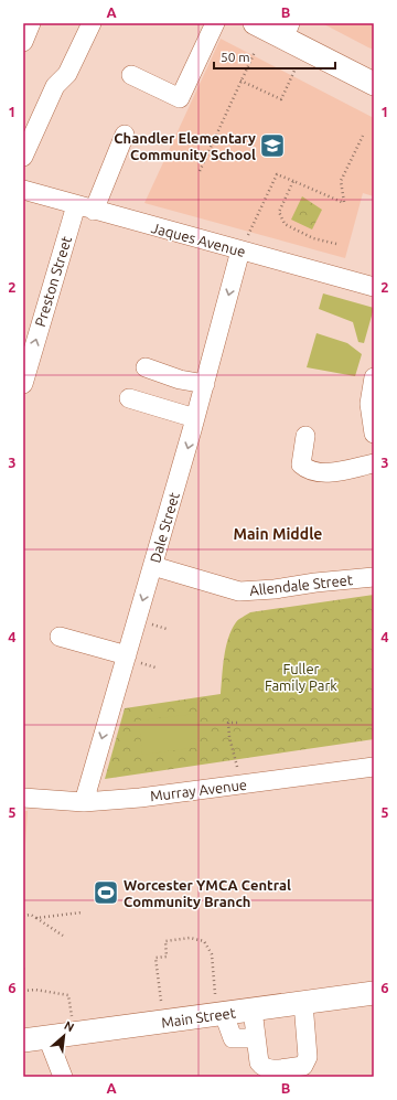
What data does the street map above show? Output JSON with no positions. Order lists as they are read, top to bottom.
{
  "streets": {
    "main road": ["Main Street"],
    "street": [
      "Jaques Avenue",
      "Preston Street",
      "Dale Street",
      "Allendale Street",
      "Murray Avenue"
    ]
  },
  "crossings": [
    ["Jaques Avenue", "Preston Street"],
    ["Jaques Avenue", "Dale Street"],
    ["Dale Street", "Allendale Street"],
    ["Dale Street", "Murray Avenue"]
  ],
  "one_way": ["Preston Street", "Dale Street"],
  "districts": ["Main Middle"],
  "parks": ["Fuller Family Park"],
  "places": {
    "school or university": ["Chandler Elementary Community School"],
    "sports": ["Worcester YMCA Central Community Branch"]
  },
  "scale_bar": "50 m",
  "north": "top right",
  "grid": {
    "columns": ["A", "B"],
    "rows": [
      "1",
      "2",
      "3",
      "4",
      "5",
      "6"
    ]
  }
}
